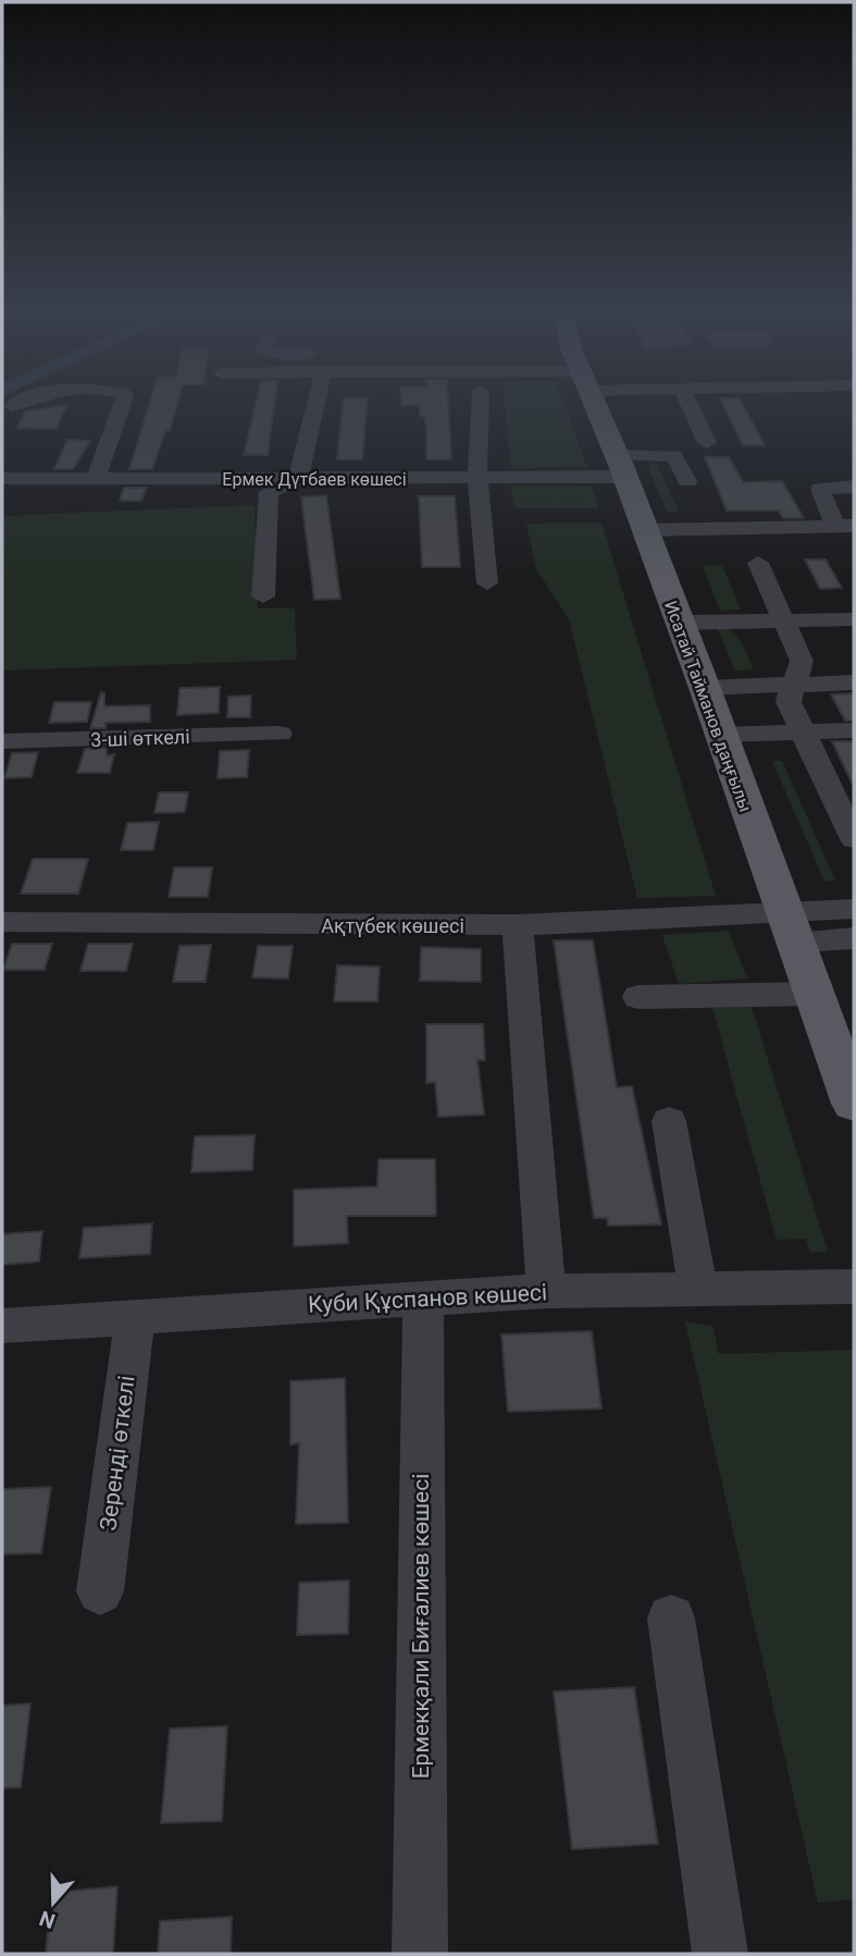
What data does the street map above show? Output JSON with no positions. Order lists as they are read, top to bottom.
{
  "streets": {
    "main road": ["Исатай Тайманов даңғылы"],
    "street": [
      "Ермек Дүтбаев көшесi",
      "3-шi өткелi",
      "Ақтүбек көшесi",
      "Куби Құспанов көшесi",
      "Зеренді өткелі",
      "Ермекқали Биғалиев көшесі"
    ]
  },
  "crossings": [
    ["Ермек Дүтбаев көшесi", "Исатай Тайманов даңғылы"],
    ["Исатай Тайманов даңғылы", "Ақтүбек көшесi"],
    ["Куби Құспанов көшесi", "Зеренді өткелі"],
    ["Куби Құспанов көшесi", "Ермекқали Биғалиев көшесі"]
  ],
  "north": "bottom"
}
